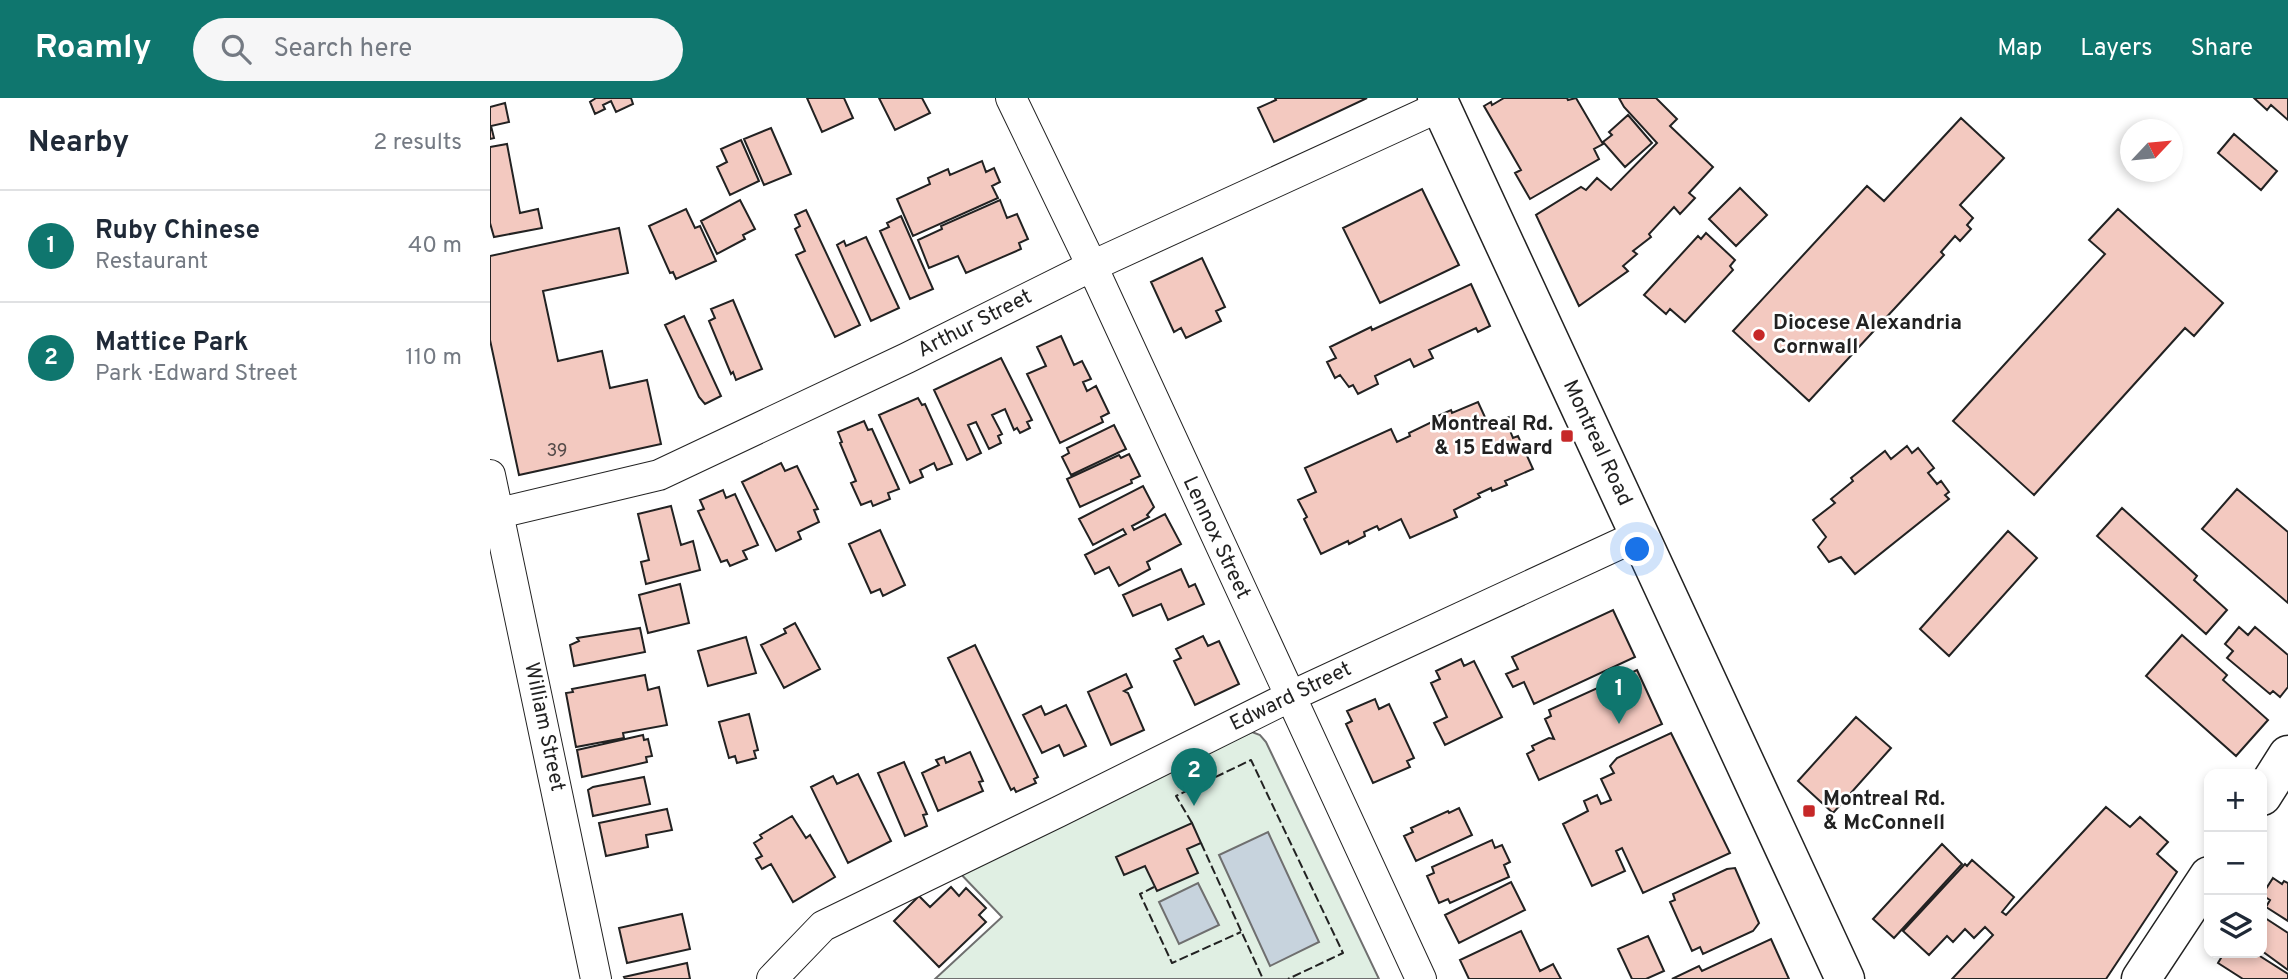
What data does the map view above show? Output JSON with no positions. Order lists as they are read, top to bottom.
{
  "streets": {
    "main road": ["Montreal Road"],
    "street": [
      "Arthur Street",
      "Lennox Street",
      "Edward Street",
      "William Street"
    ]
  },
  "crossings": [
    ["Arthur Street", "Montreal Road"],
    ["Arthur Street", "Lennox Street"],
    ["Arthur Street", "William Street"],
    ["Montreal Road", "Edward Street"],
    ["Lennox Street", "Edward Street"]
  ],
  "places": {
    "other": ["Diocese Alexandria Cornwall"],
    "transit": ["Montreal Rd. & 15 Edward", "Montreal Rd. & McConnell"]
  },
  "house_numbers": ["39"],
  "north": "top right",
  "page": {
    "header": "Roamly",
    "search": "Search here",
    "nav": ["Map", "Layers", "Share"],
    "heading": ["Nearby", "2 results"],
    "list": [
      {
        "mark": "1",
        "name": "Ruby Chinese",
        "note": "Restaurant",
        "value": "40 m"
      },
      {
        "mark": "2",
        "name": "Mattice Park",
        "note": "Park · Edward Street",
        "value": "110 m"
      }
    ],
    "pins": ["1", "2"],
    "map_buttons": ["+", "−"]
  }
}
